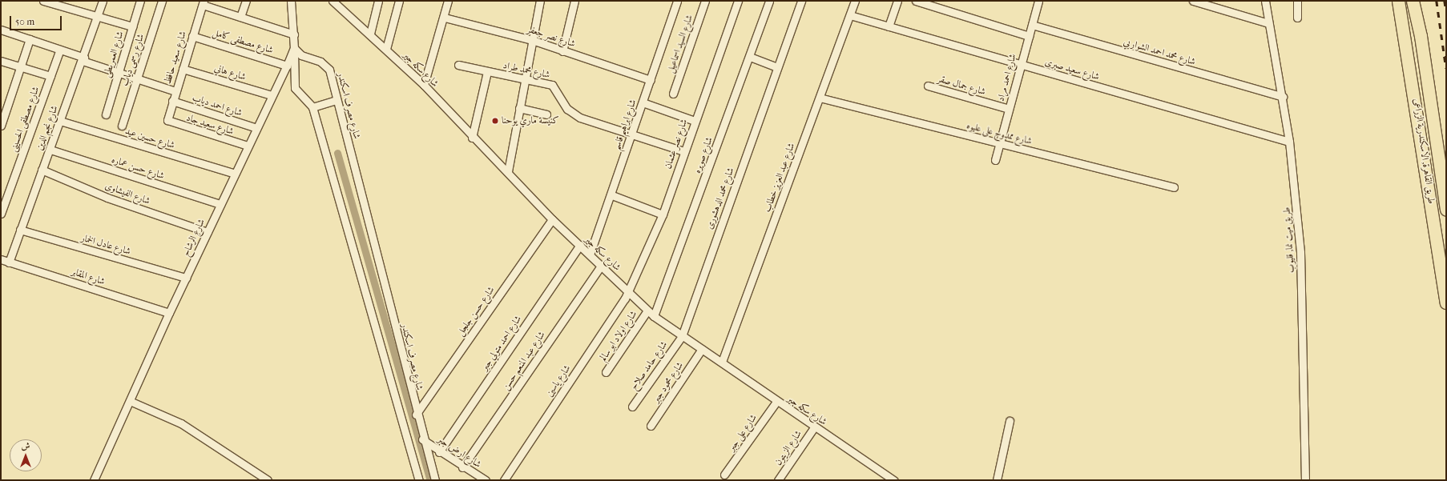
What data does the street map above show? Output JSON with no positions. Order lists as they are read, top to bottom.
{
  "streets": {
    "highway": ["طريق القاهرة, الاسكندرية الزراعى"],
    "street": [
      "شارع نصر جعفر",
      "شارع مصطفى كامل",
      "شارع السيد اسماعيل",
      "شارع محمد احمد الشواربي",
      "شارع العمريطى",
      "شارع سعيد حافظ",
      "شارع رسمى دياب",
      "شارع سكه جير",
      "شارع سعيد صبرى",
      "شارع محمد طراد",
      "شارع هاني",
      "شارع احمد مراد",
      "شارع جمال صقر",
      "شارع احمد دياب",
      "شارع مصرف اسكندر",
      "شارع مصطفى الحسينى",
      "شارع سعيد جاد",
      "شارع ابراهيم قاسم",
      "شارع نجم الدين",
      "شارع ممدوح على عليوه",
      "شارع حسين عيد",
      "شارع نصر عثمان",
      "شارع صويره",
      "شارع حسن عماره",
      "شارع عبد العزيز خطاب",
      "شارع الفيشاوى",
      "شارع محمد الدهشورى",
      "شارع الرشاح",
      "طريق ميت نما, قليوب",
      "شارع عادل الخمار",
      "شارع المقابر",
      "شارع حسن جلجل",
      "شارع اولاد ابو سالم",
      "شارع احمد متولي جبر",
      "شارع عبد المنعم حسن",
      "شارع حامد صلاح",
      "شارع ياسين",
      "شارع محمود جبر",
      "شارع على جبر",
      "شارع الزيتون",
      "شارع ارض جبر"
    ]
  },
  "crossings": [
    ["شارع نصر جعفر", "شارع ابراهيم قاسم"],
    ["شارع مصطفى كامل", "شارع سعيد حافظ"],
    ["شارع مصطفى كامل", "شارع الرشاح"],
    ["شارع محمد احمد الشواربي", "شارع احمد مراد"],
    ["شارع محمد احمد الشواربي", "طريق ميت نما, قليوب"],
    ["شارع سعيد حافظ", "شارع هاني"],
    ["شارع سعيد حافظ", "شارع احمد دياب"],
    ["شارع سعيد حافظ", "شارع سعيد جاد"],
    ["شارع سكه جير", "شارع ابراهيم قاسم"],
    ["شارع سكه جير", "شارع نصر عثمان"],
    ["شارع سكه جير", "شارع صويره"],
    ["شارع سكه جير", "شارع عبد العزيز خطاب"],
    ["شارع سكه جير", "شارع محمد الدهشورى"],
    ["شارع سكه جير", "شارع حسن جلجل"],
    ["شارع سكه جير", "شارع اولاد ابو سالم"],
    ["شارع سكه جير", "شارع احمد متولي جبر"],
    ["شارع سكه جير", "شارع عبد المنعم حسن"],
    ["شارع سكه جير", "شارع حامد صلاح"],
    ["شارع سكه جير", "شارع ياسين"],
    ["شارع سكه جير", "شارع محمود جبر"],
    ["شارع سكه جير", "شارع على جبر"],
    ["شارع سكه جير", "شارع الزيتون"],
    ["شارع سعيد صبرى", "شارع احمد مراد"],
    ["شارع سعيد صبرى", "شارع عبد العزيز خطاب"],
    ["شارع سعيد صبرى", "طريق ميت نما, قليوب"],
    ["شارع محمد طراد", "شارع ابراهيم قاسم"],
    ["شارع محمد طراد", "شارع نصر عثمان"],
    ["شارع هاني", "شارع الرشاح"],
    ["شارع احمد مراد", "شارع جمال صقر"],
    ["شارع احمد مراد", "شارع ممدوح على عليوه"],
    ["شارع احمد دياب", "شارع الرشاح"],
    ["شارع مصرف اسكندر", "شارع الرشاح"],
    ["شارع مصرف اسكندر", "شارع حسن جلجل"],
    ["شارع مصرف اسكندر", "شارع ارض جبر"],
    ["شارع سعيد جاد", "شارع الرشاح"],
    ["شارع نجم الدين", "شارع حسين عيد"],
    ["شارع نجم الدين", "شارع حسن عماره"],
    ["شارع نجم الدين", "شارع الفيشاوى"],
    ["شارع نجم الدين", "شارع عادل الخمار"],
    ["شارع نجم الدين", "شارع المقابر"],
    ["شارع ممدوح على عليوه", "شارع عبد العزيز خطاب"],
    ["شارع حسين عيد", "شارع الرشاح"],
    ["شارع نصر عثمان", "شارع ياسين"],
    ["شارع حسن عماره", "شارع الرشاح"],
    ["شارع الفيشاوى", "شارع الرشاح"],
    ["شارع محمد الدهشورى", "شارع حامد صلاح"],
    ["شارع الرشاح", "شارع عادل الخمار"],
    ["شارع الرشاح", "شارع المقابر"],
    ["شارع احمد متولي جبر", "شارع ارض جبر"],
    ["شارع عبد المنعم حسن", "شارع ارض جبر"]
  ],
  "places": ["كنيسة ماري يوحنا"],
  "scale_bar": "50 m",
  "north": "top"
}
